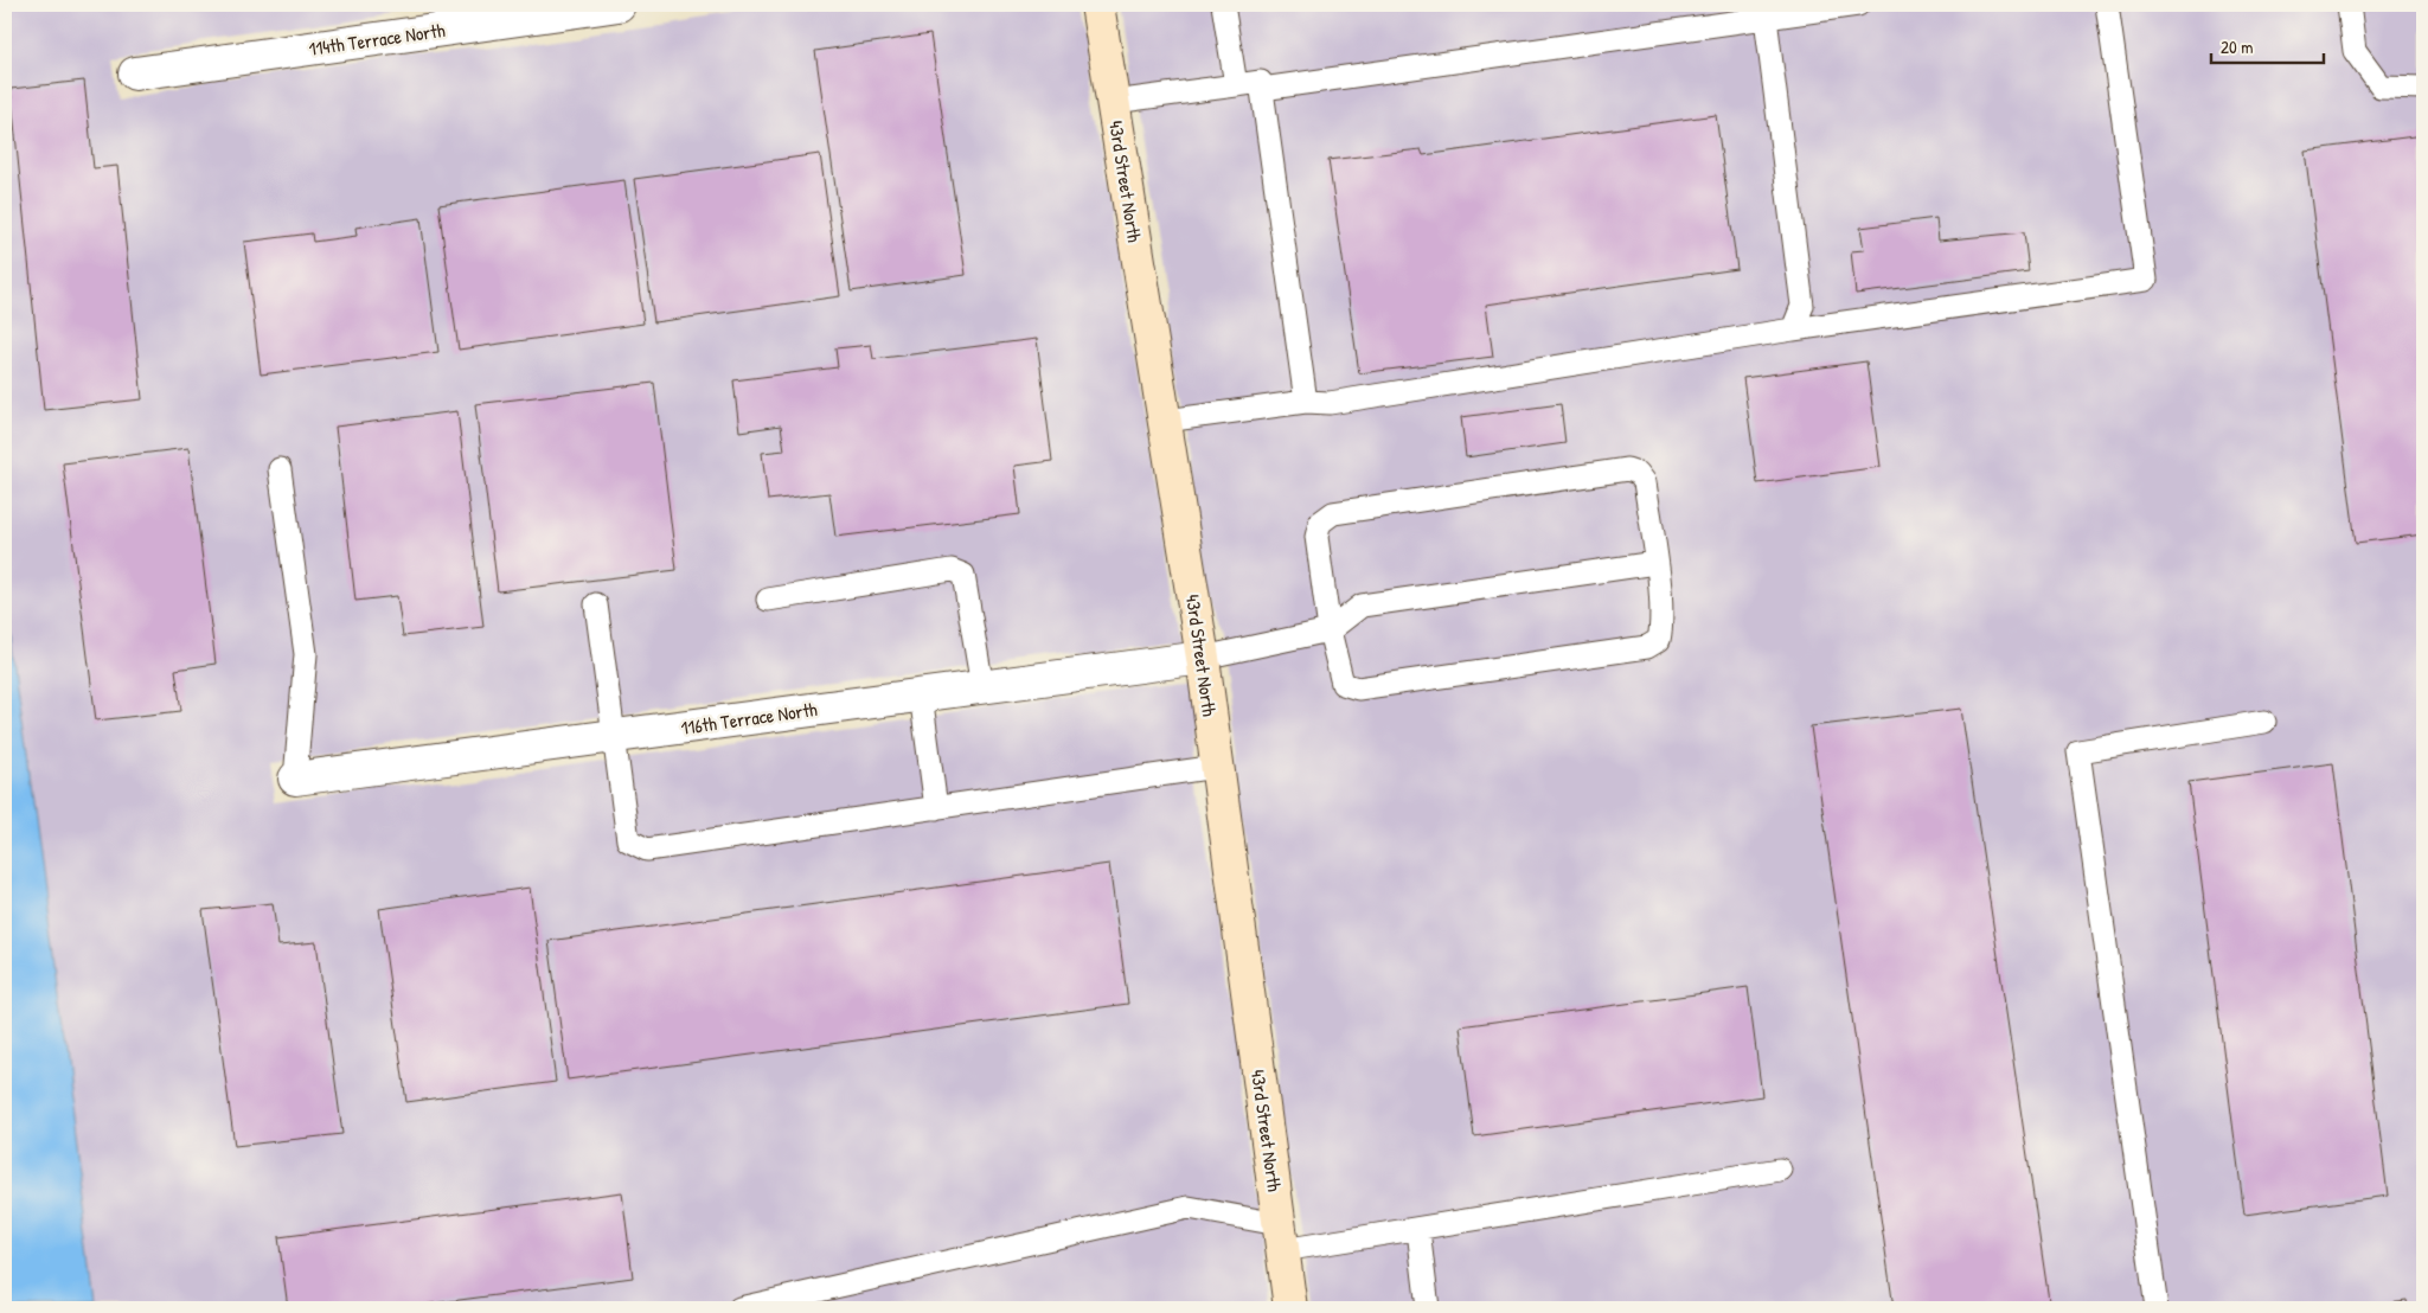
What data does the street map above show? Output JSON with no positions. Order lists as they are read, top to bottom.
{
  "streets": {
    "street": ["114th Terrace North", "43rd Street North", "116th Terrace North"]
  },
  "crossings": [
    ["43rd Street North", "116th Terrace North"]
  ],
  "scale_bar": "20 m"
}
